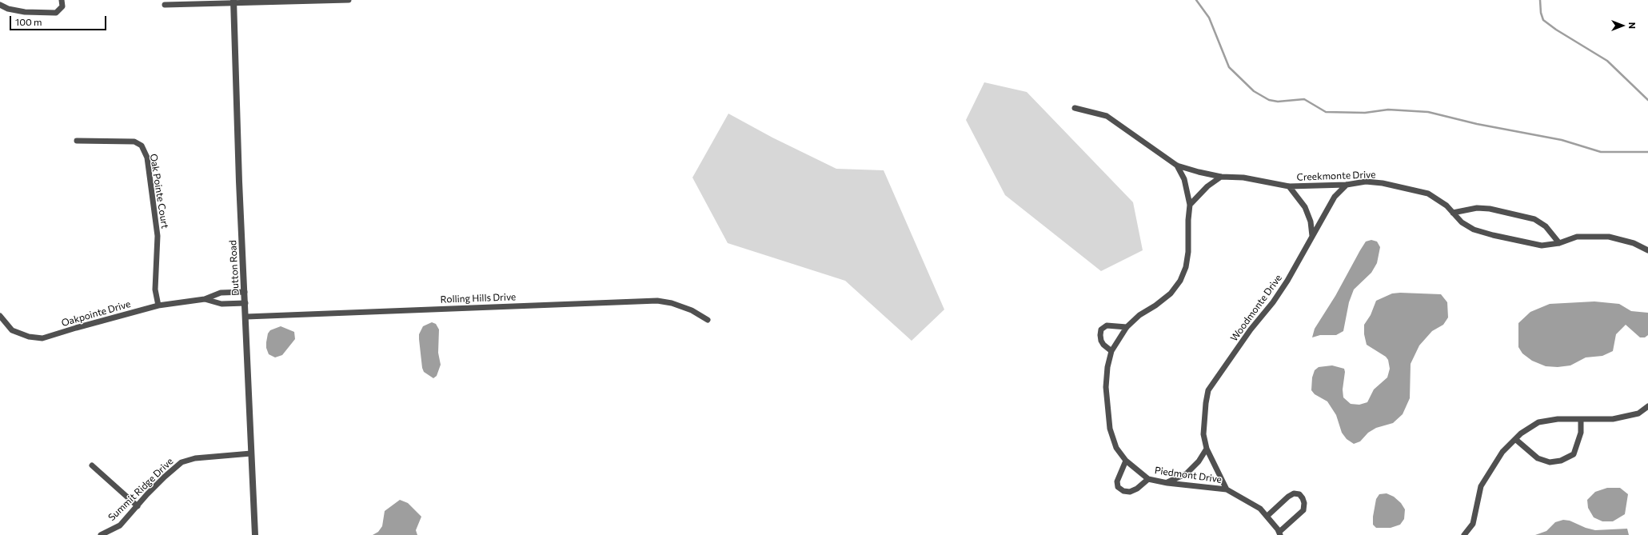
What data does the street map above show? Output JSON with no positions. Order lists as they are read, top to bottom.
{
  "streets": {
    "street": [
      "Creekmonte Drive",
      "Oak Pointe Court",
      "Dutton Road",
      "Rolling Hills Drive",
      "Woodmonte Drive",
      "Oakpointe Drive",
      "Piedmont Drive",
      "Summit Ridge Drive"
    ]
  },
  "crossings": [
    ["Creekmonte Drive", "Woodmonte Drive"],
    ["Creekmonte Drive", "Piedmont Drive"],
    ["Oak Pointe Court", "Oakpointe Drive"],
    ["Dutton Road", "Rolling Hills Drive"],
    ["Dutton Road", "Oakpointe Drive"],
    ["Dutton Road", "Summit Ridge Drive"],
    ["Woodmonte Drive", "Piedmont Drive"]
  ],
  "scale_bar": "100 m",
  "north": "right"
}
